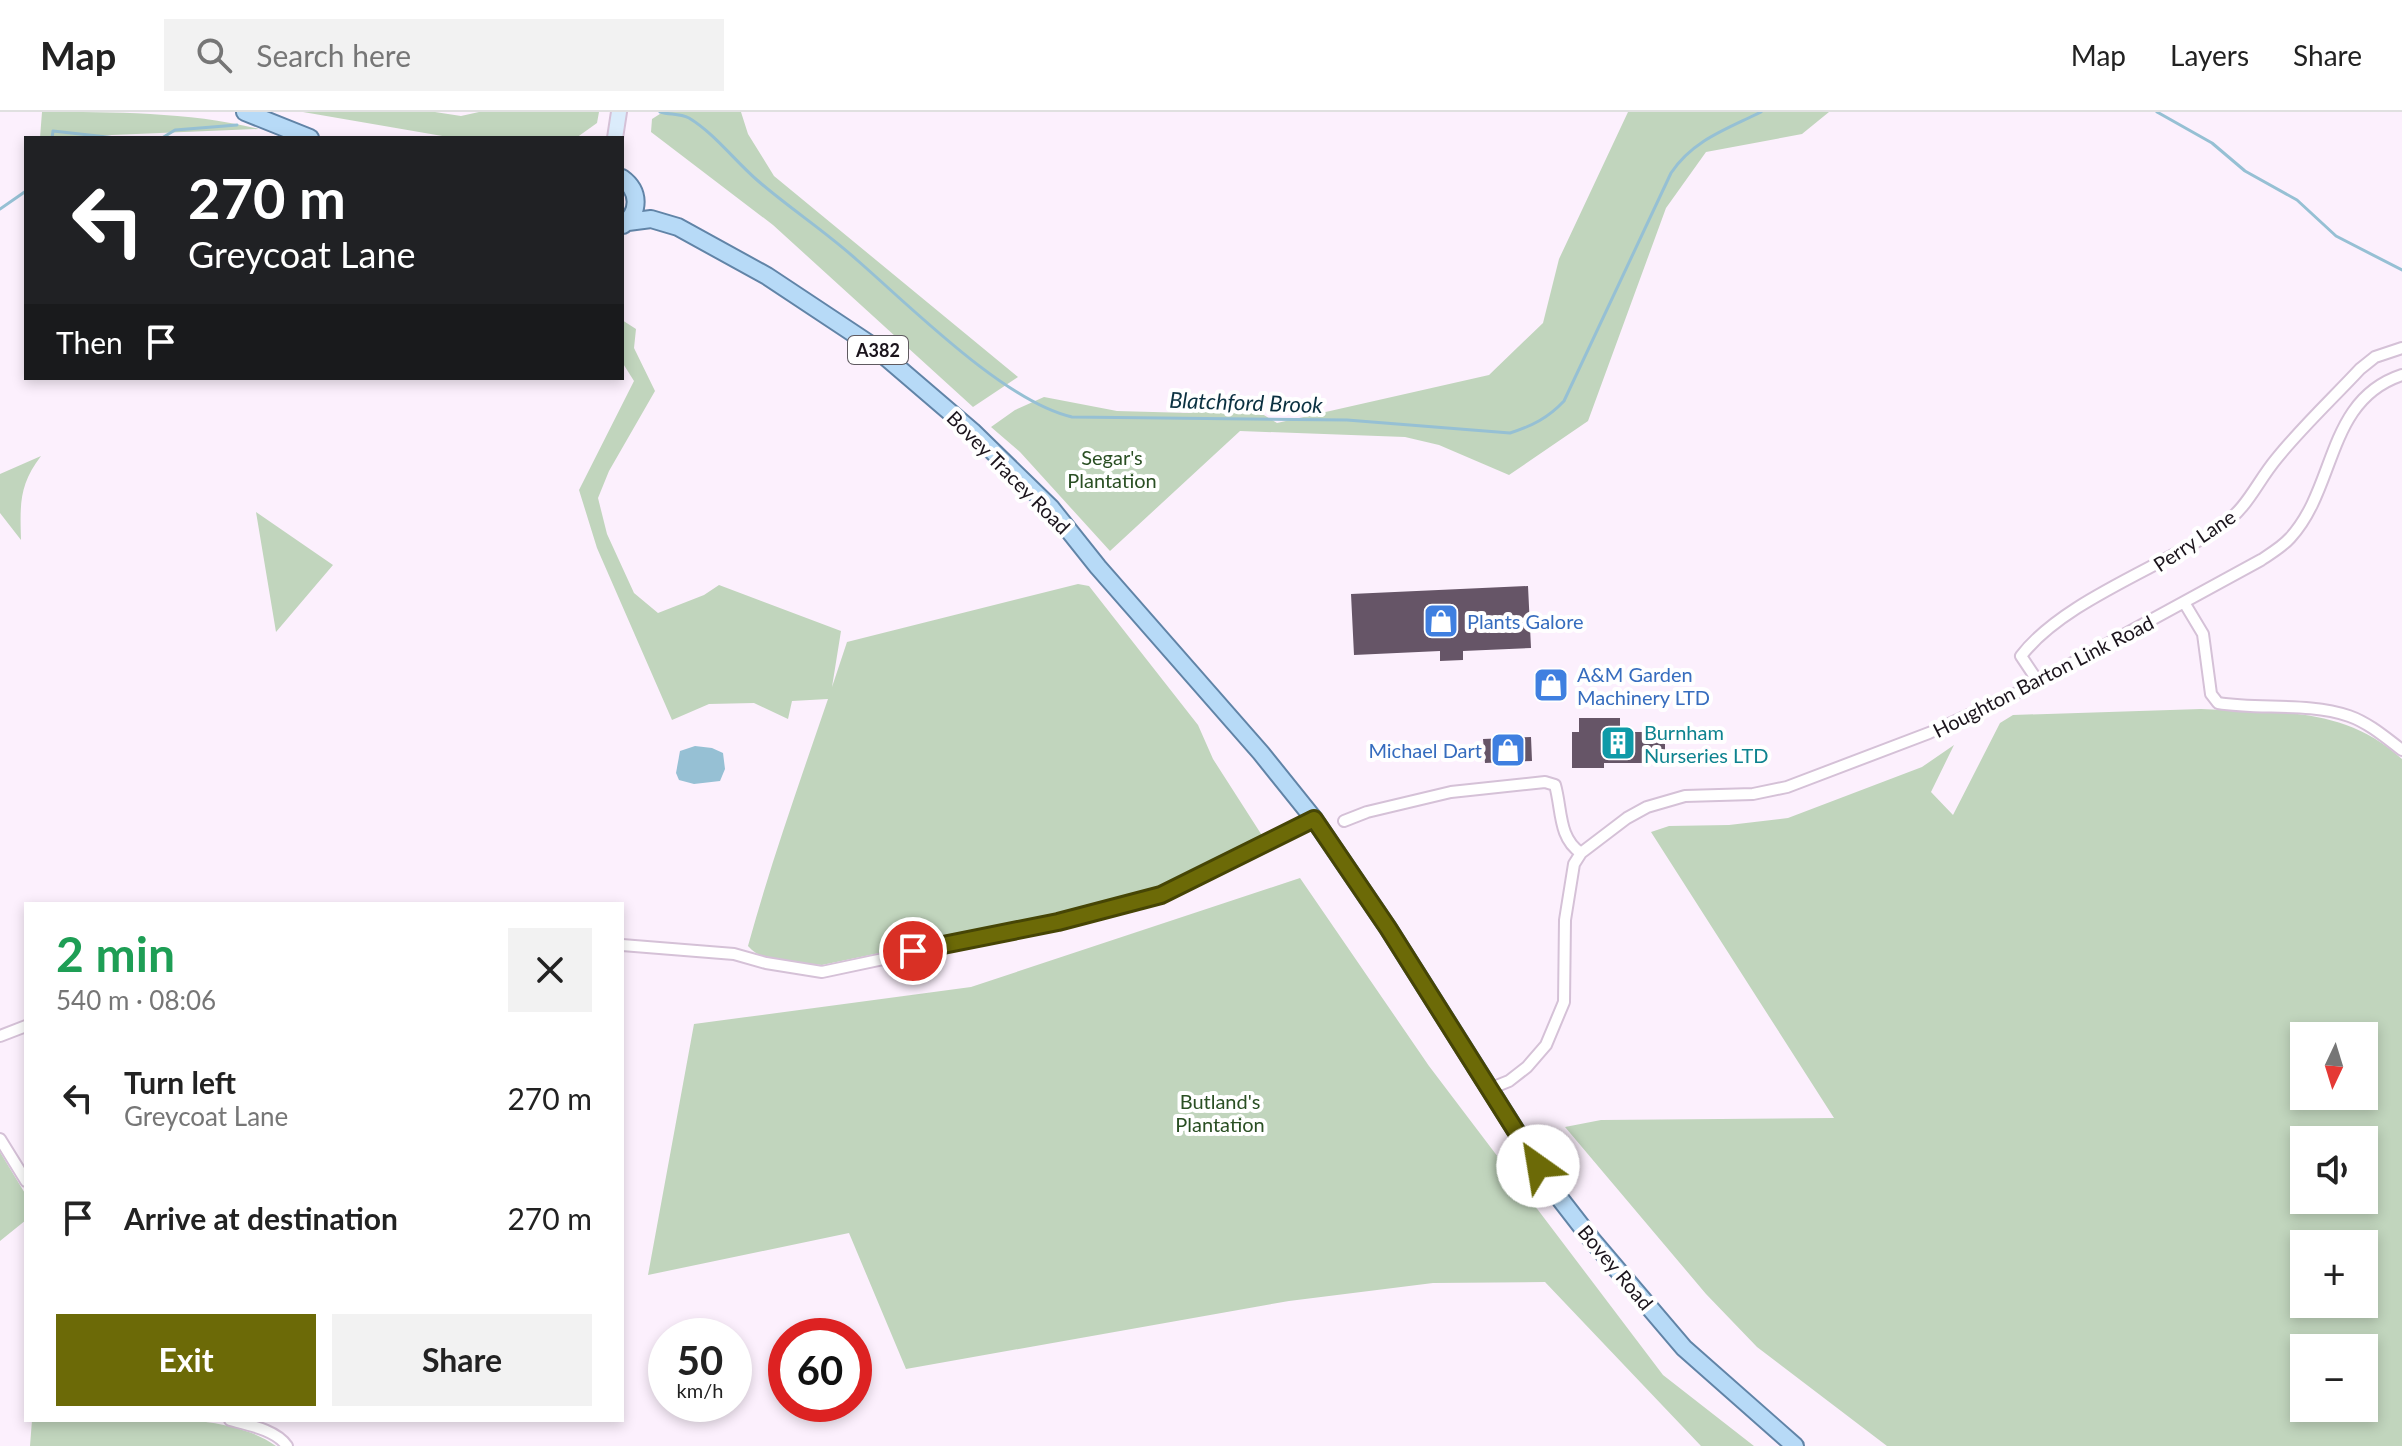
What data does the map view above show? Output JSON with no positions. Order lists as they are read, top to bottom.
{
  "streets": {
    "main road": ["A382", "Bovey Tracey Road", "Bovey Road"],
    "street": ["Perry Lane", "Houghton Barton Link Road"]
  },
  "crossings": [
    ["Bovey Tracey Road", "Bovey Road"],
    ["Perry Lane", "Houghton Barton Link Road"]
  ],
  "water": ["Blatchford Brook"],
  "parks": ["Segar's Plantation", "Butland's Plantation"],
  "places": {
    "shop": ["Plants Galore", "A&M Garden Machinery LTD", "Michael Dart"],
    "building": ["Burnham Nurseries LTD"]
  },
  "north": "bottom",
  "page": {
    "header": "Map",
    "search": "Search here",
    "nav": ["Map", "Layers", "Share"],
    "turn": ["270 m", "Greycoat Lane"],
    "then": "Then",
    "heading": ["2 min", "540 m · 08:06"],
    "map_buttons": ["+", "−"],
    "list": [
      {
        "name": "Turn left",
        "note": "Greycoat Lane",
        "value": "270 m"
      },
      {
        "name": "Arrive at destination",
        "value": "270 m"
      }
    ],
    "buttons": ["Exit", "Share"],
    "speed": "50 km/h",
    "limit": "60"
  }
}
